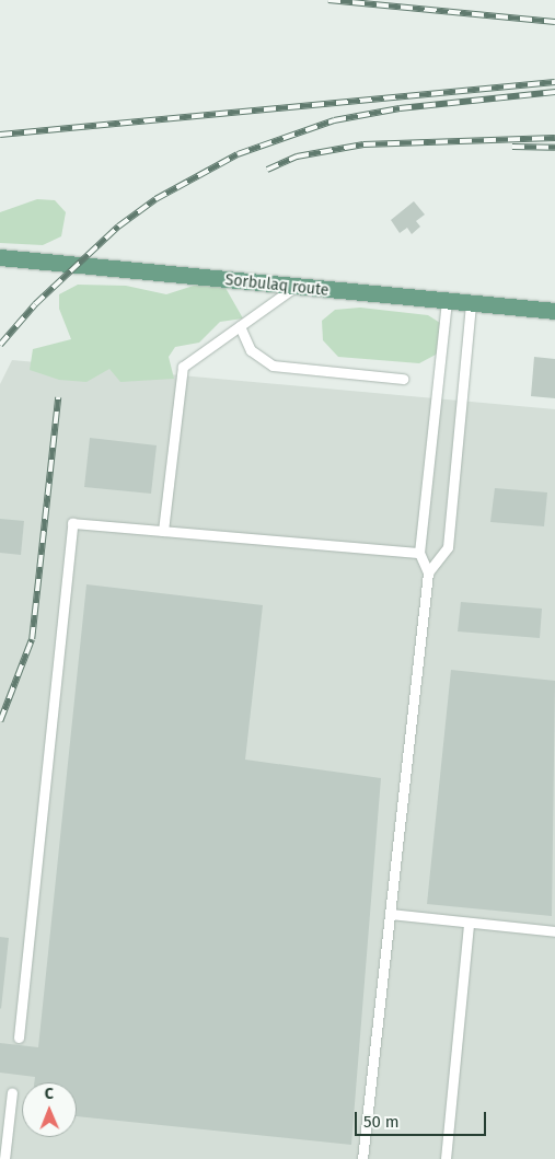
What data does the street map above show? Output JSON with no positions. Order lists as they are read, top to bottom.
{
  "streets": {
    "main road": ["Sorbulaq route"]
  },
  "scale_bar": "50 m",
  "north": "top"
}
